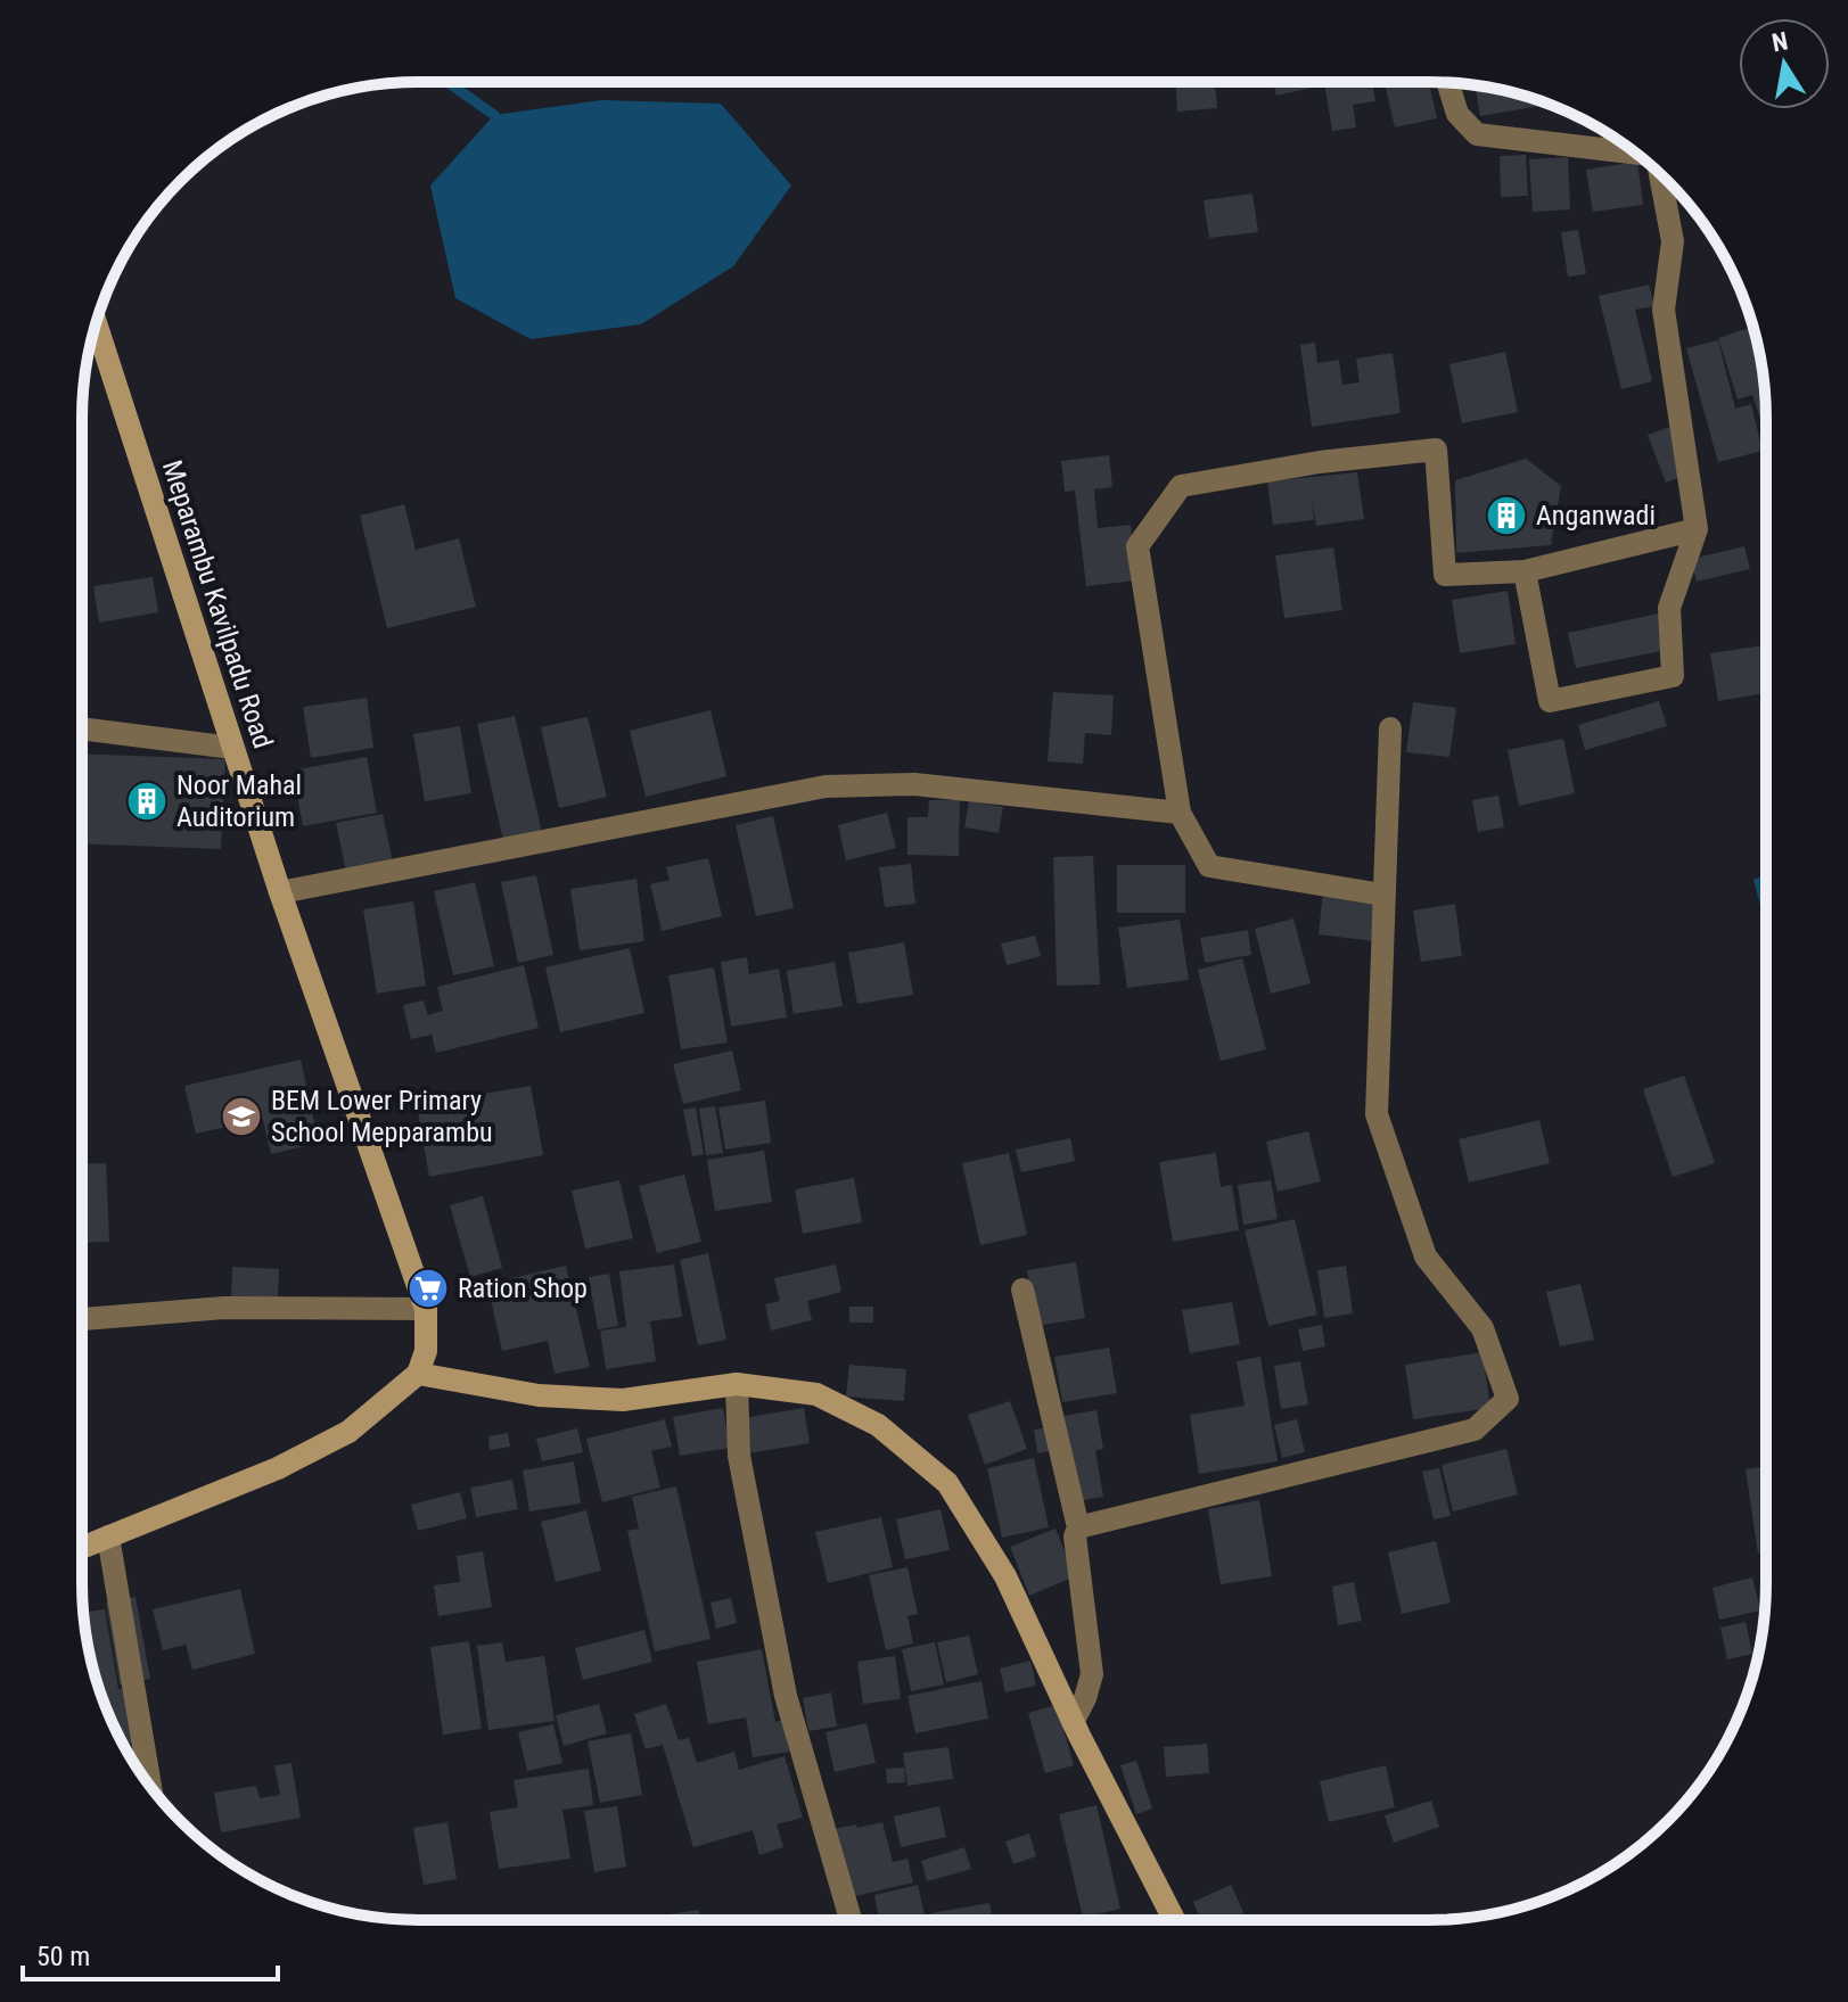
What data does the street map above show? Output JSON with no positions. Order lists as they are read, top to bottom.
{
  "streets": {
    "main road": ["Meparambu Kavilpadu Road"]
  },
  "places": {
    "building": ["Anganwadi", "Noor Mahal Auditorium"],
    "school or university": ["BEM Lower Primary School Mepparambu"],
    "supermarket": ["Ration Shop"]
  },
  "scale_bar": "50 m",
  "north": "top"
}
